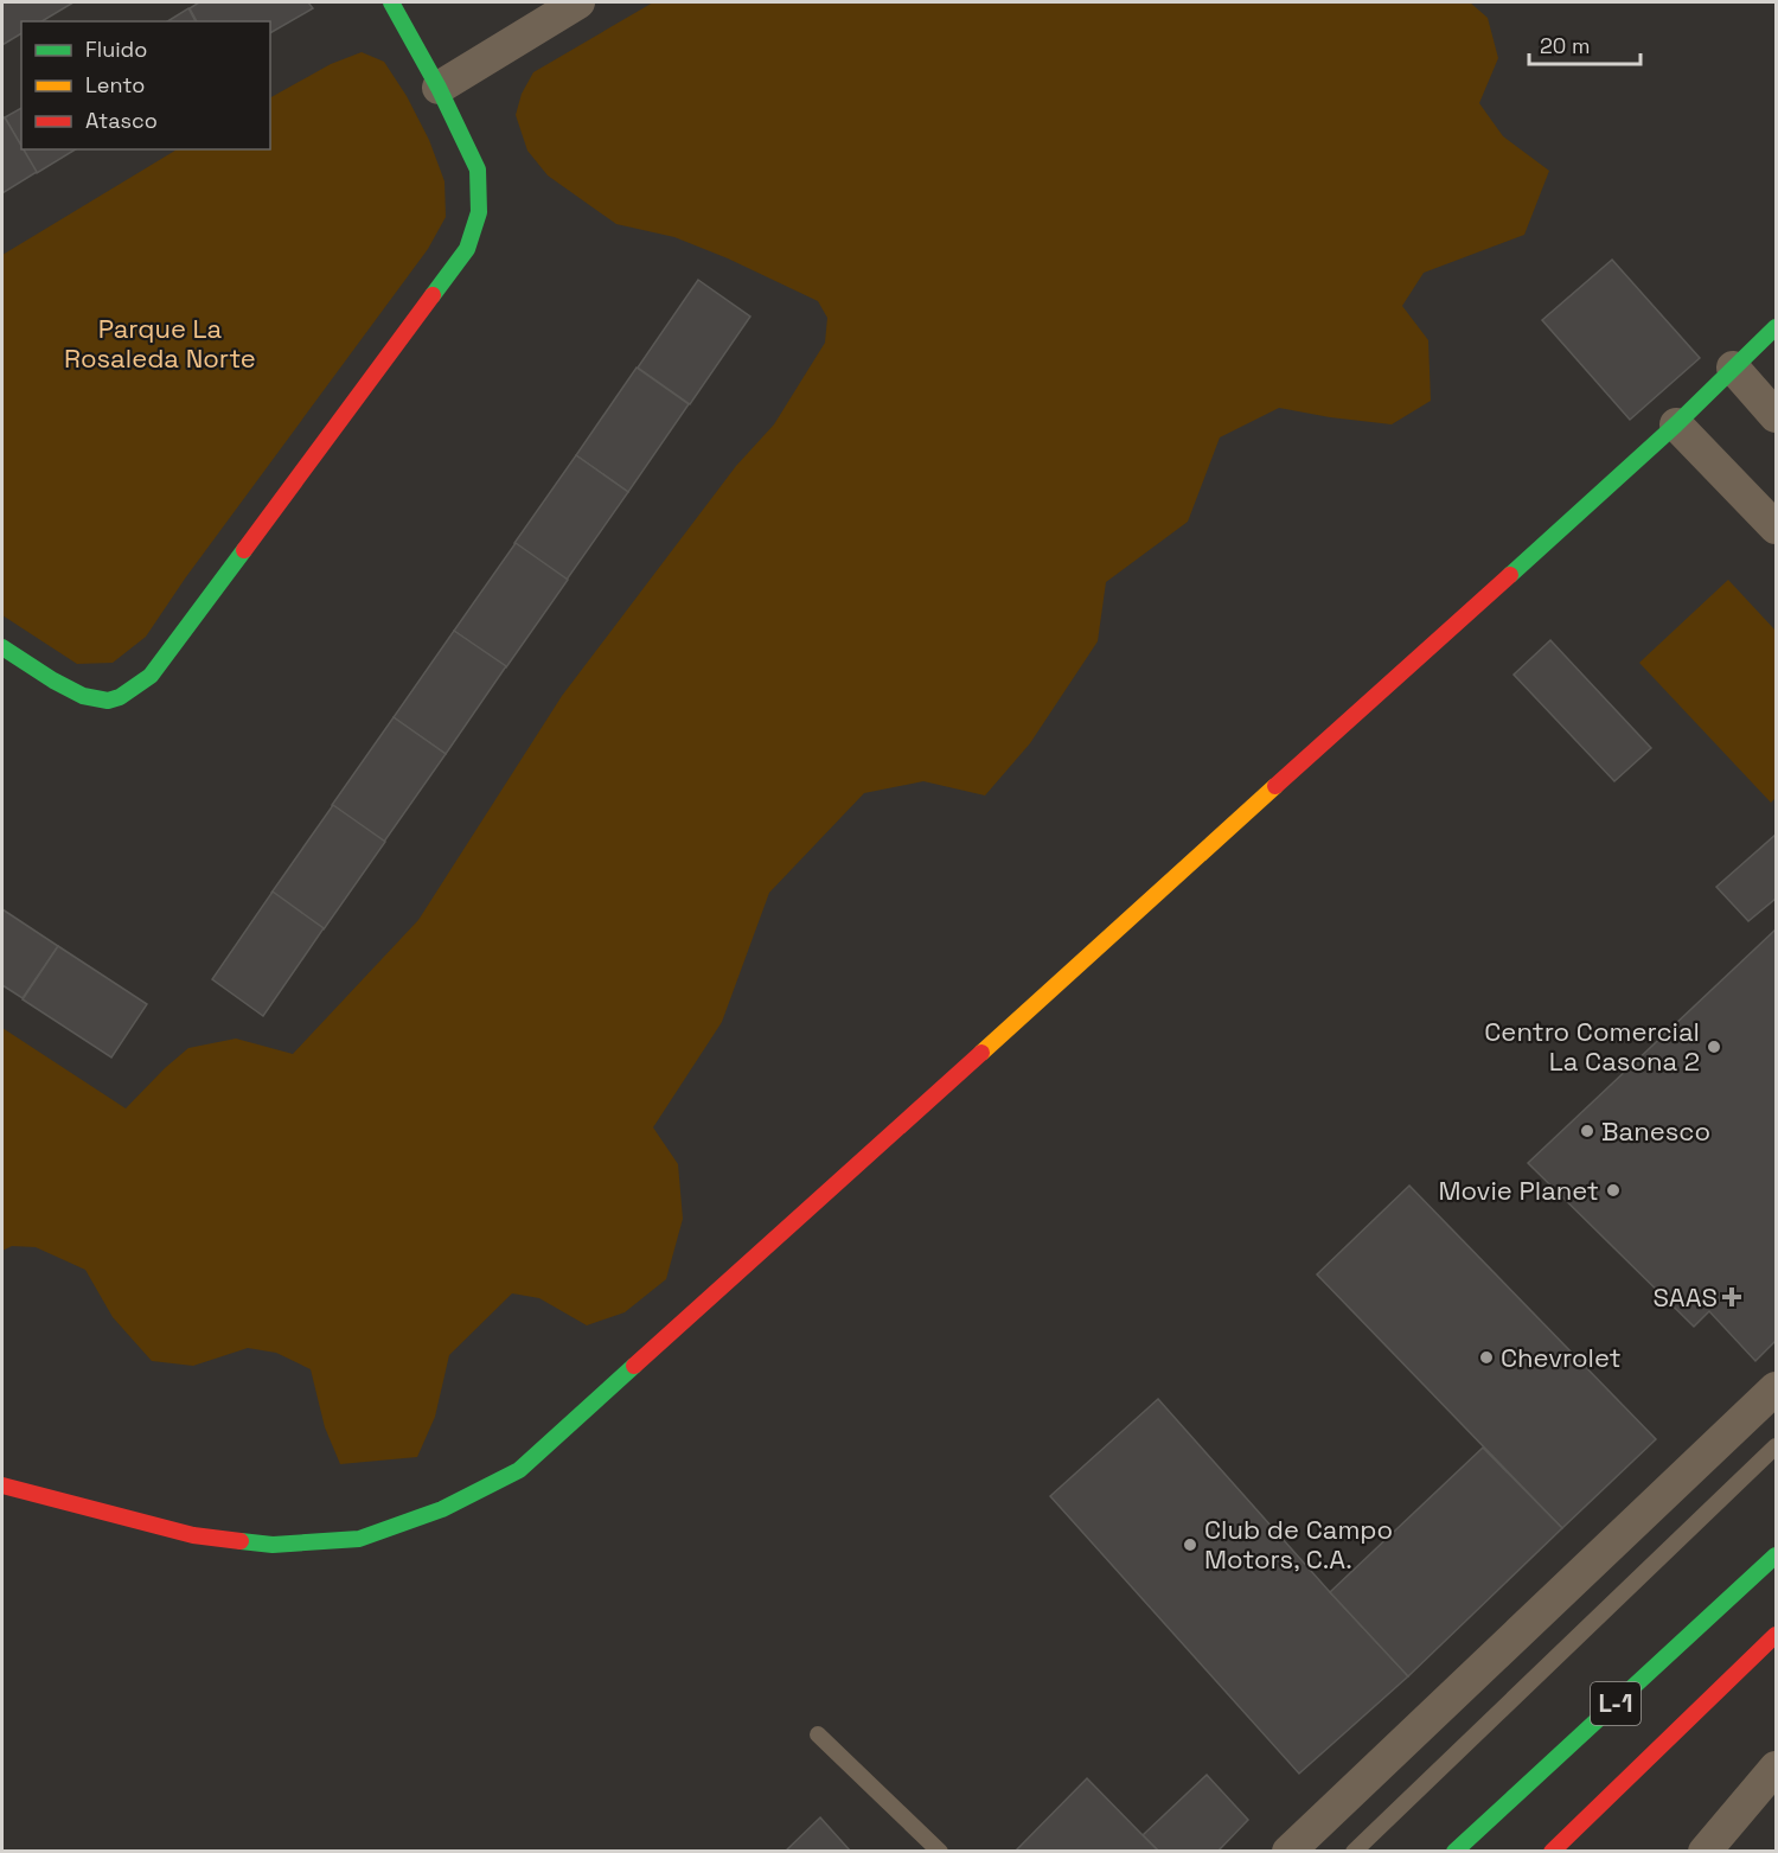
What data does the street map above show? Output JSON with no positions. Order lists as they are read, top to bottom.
{
  "streets": {
    "street": ["L-1"]
  },
  "parks": ["Parque La Rosaleda Norte"],
  "places": {
    "other": [
      "Centro Comercial La Casona 2",
      "Banesco",
      "Movie Planet",
      "Chevrolet",
      "Club de Campo Motors, C.A."
    ],
    "health": ["SAAS"]
  },
  "legend": ["Fluido", "Lento", "Atasco"],
  "scale_bar": "20 m"
}
